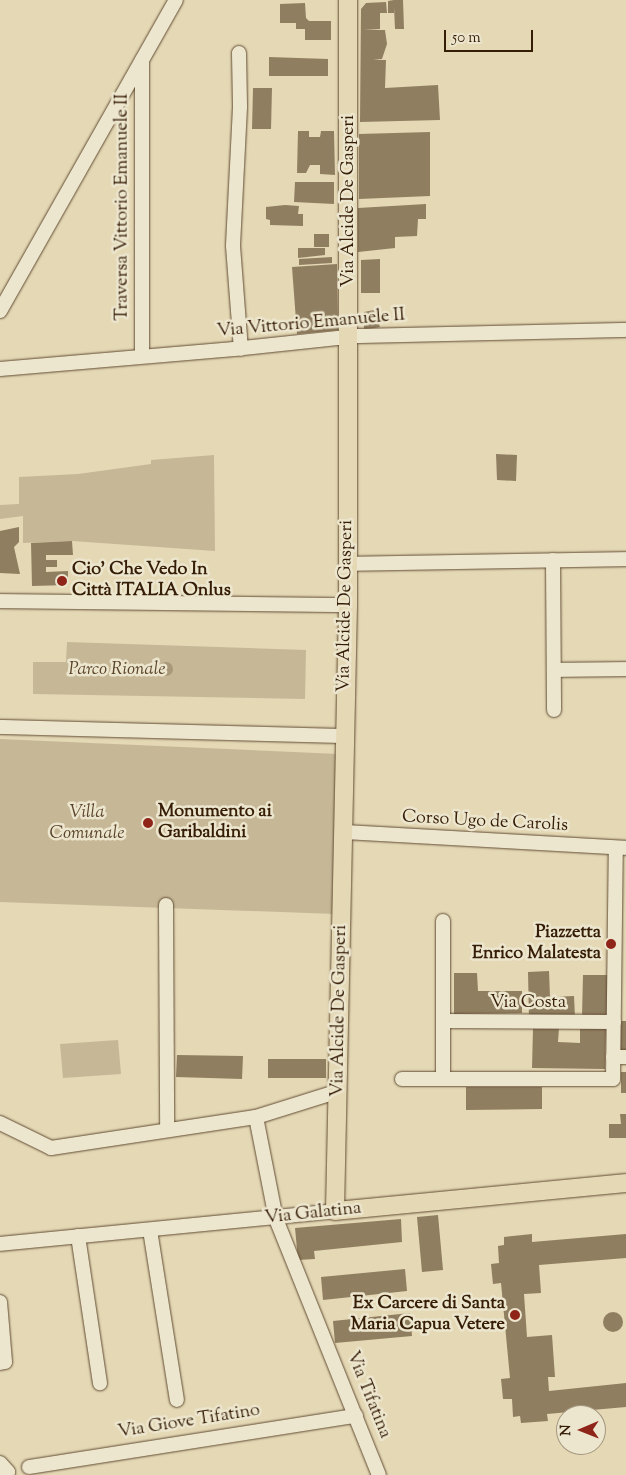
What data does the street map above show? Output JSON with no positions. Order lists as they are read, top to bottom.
{
  "streets": {
    "main road": ["Via Alcide De Gasperi", "Via Galatina"],
    "street": [
      "Traversa Vittorio Emanuele II",
      "Via Vittorio Emanuele II",
      "Corso Ugo de Carolis",
      "Via Costa",
      "Via Tifatina",
      "Via Giove Tifatino"
    ]
  },
  "crossings": [
    ["Via Alcide De Gasperi", "Via Vittorio Emanuele II"],
    ["Via Alcide De Gasperi", "Corso Ugo de Carolis"],
    ["Via Alcide De Gasperi", "Via Galatina"],
    ["Traversa Vittorio Emanuele II", "Via Vittorio Emanuele II"],
    ["Via Galatina", "Via Tifatina"],
    ["Via Tifatina", "Via Giove Tifatino"]
  ],
  "parks": ["Parco Rionale", "Villa Comunale"],
  "places": [
    "Cio' Che Vedo In Città ITALIA Onlus",
    "Monumento ai Garibaldini",
    "Piazzetta Enrico Malatesta",
    "Ex Carcere di Santa Maria Capua Vetere"
  ],
  "scale_bar": "50 m",
  "north": "left"
}
